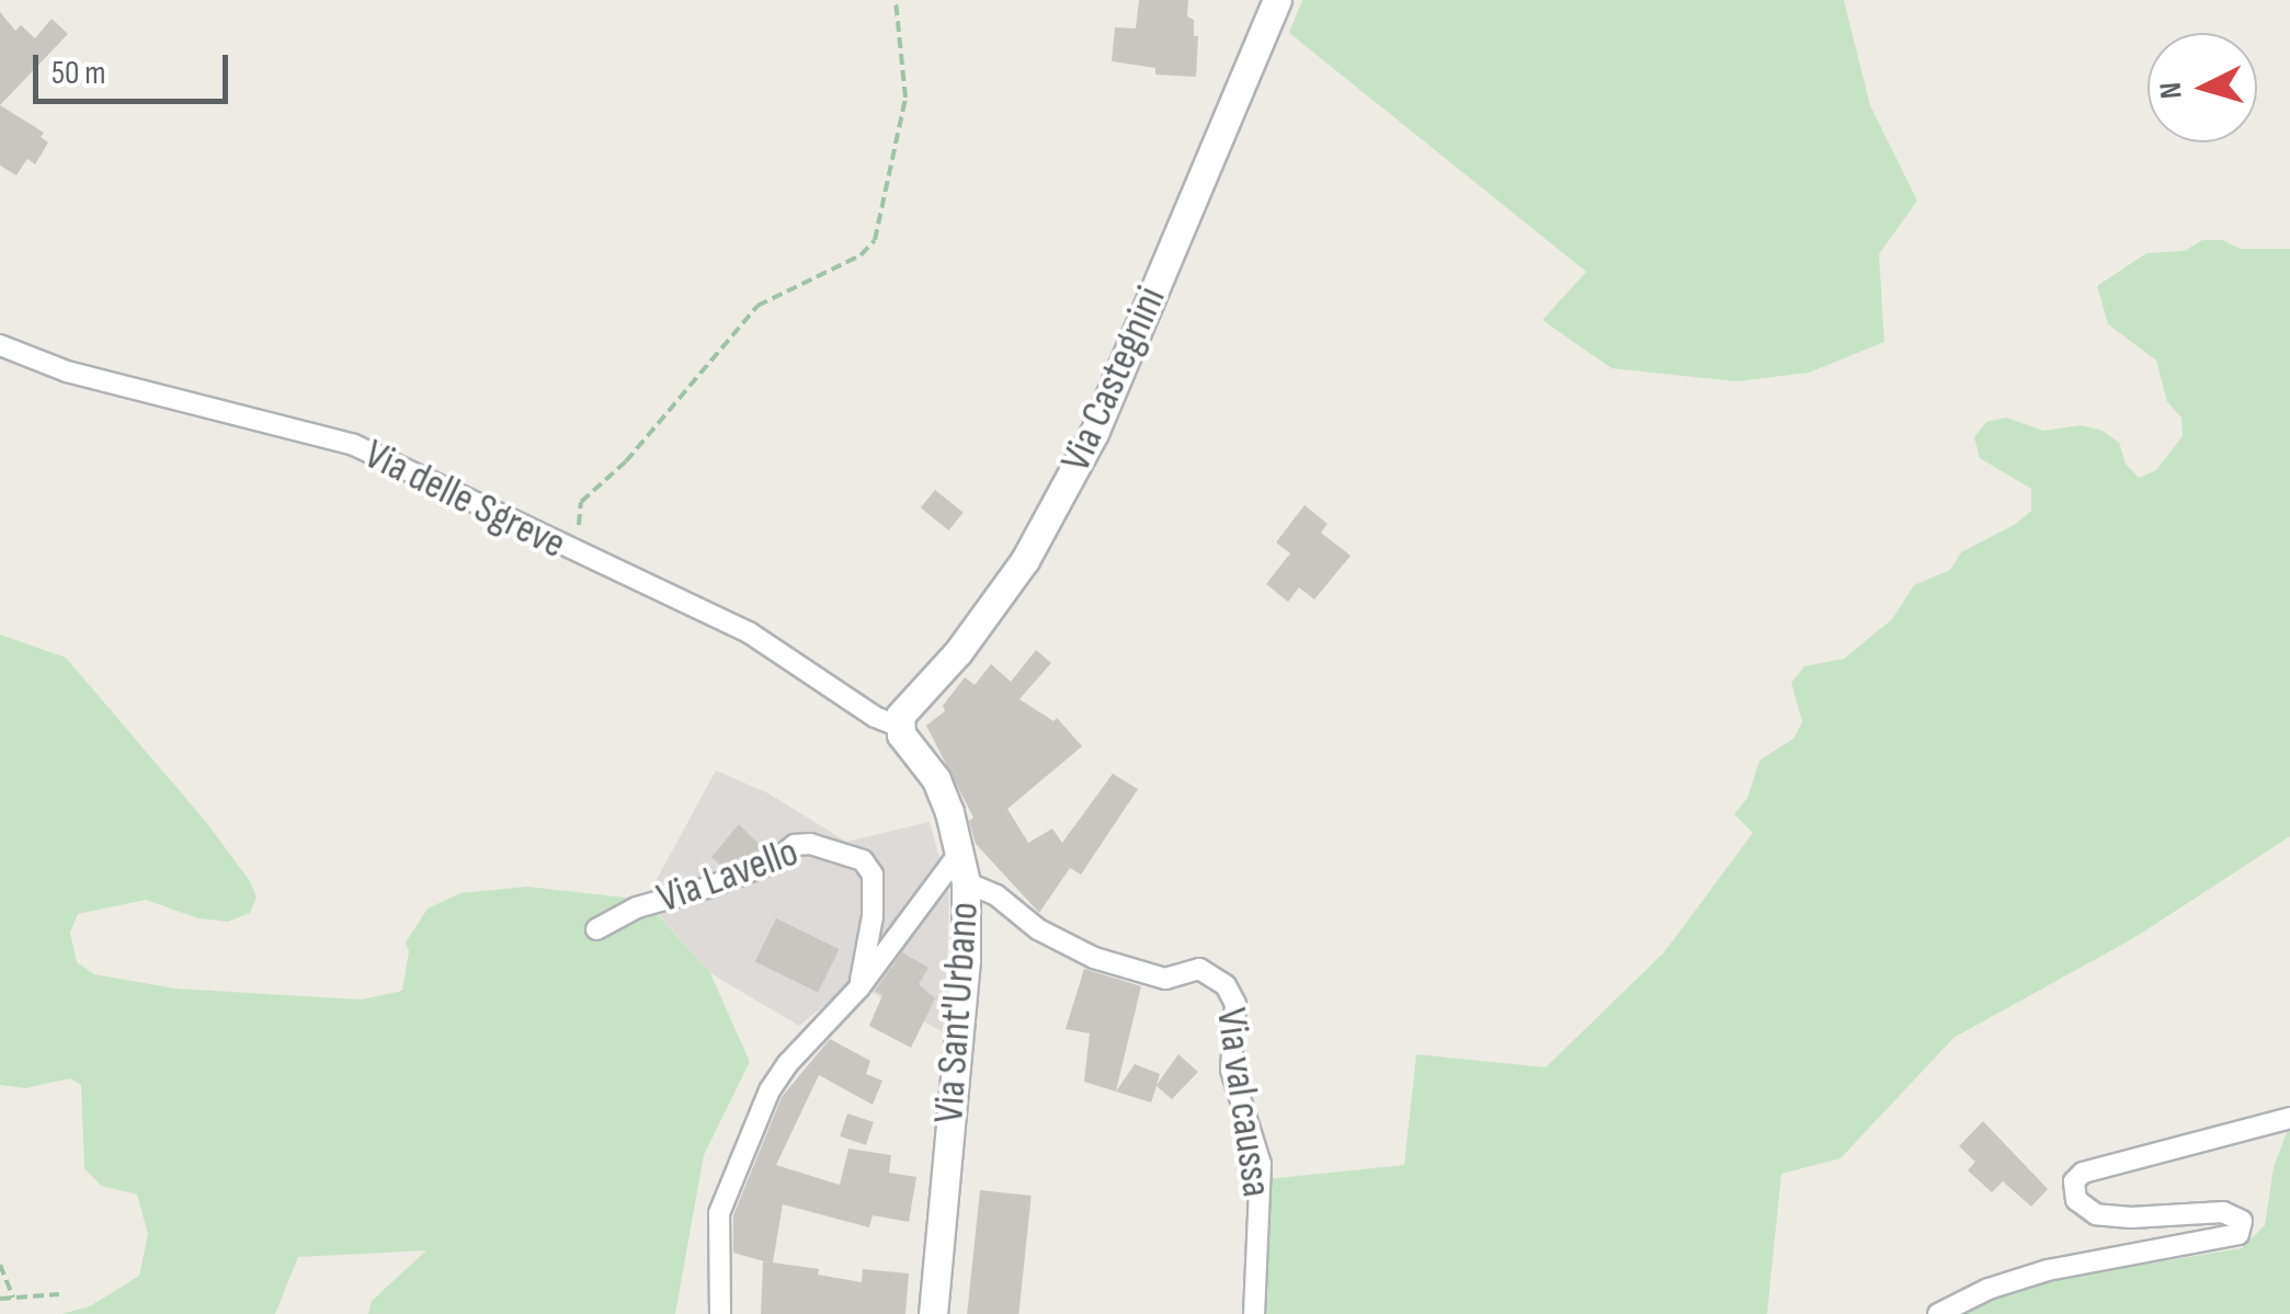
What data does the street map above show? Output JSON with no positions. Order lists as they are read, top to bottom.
{
  "streets": {
    "street": [
      "Via Castegnini",
      "Via delle Sgreve",
      "Via Lavello",
      "Via Sant'Urbano",
      "Via val caussa"
    ]
  },
  "crossings": [
    ["Via Castegnini", "Via delle Sgreve"],
    ["Via Castegnini", "Via Sant'Urbano"],
    ["Via delle Sgreve", "Via Sant'Urbano"],
    ["Via Sant'Urbano", "Via val caussa"]
  ],
  "scale_bar": "50 m",
  "north": "left"
}
